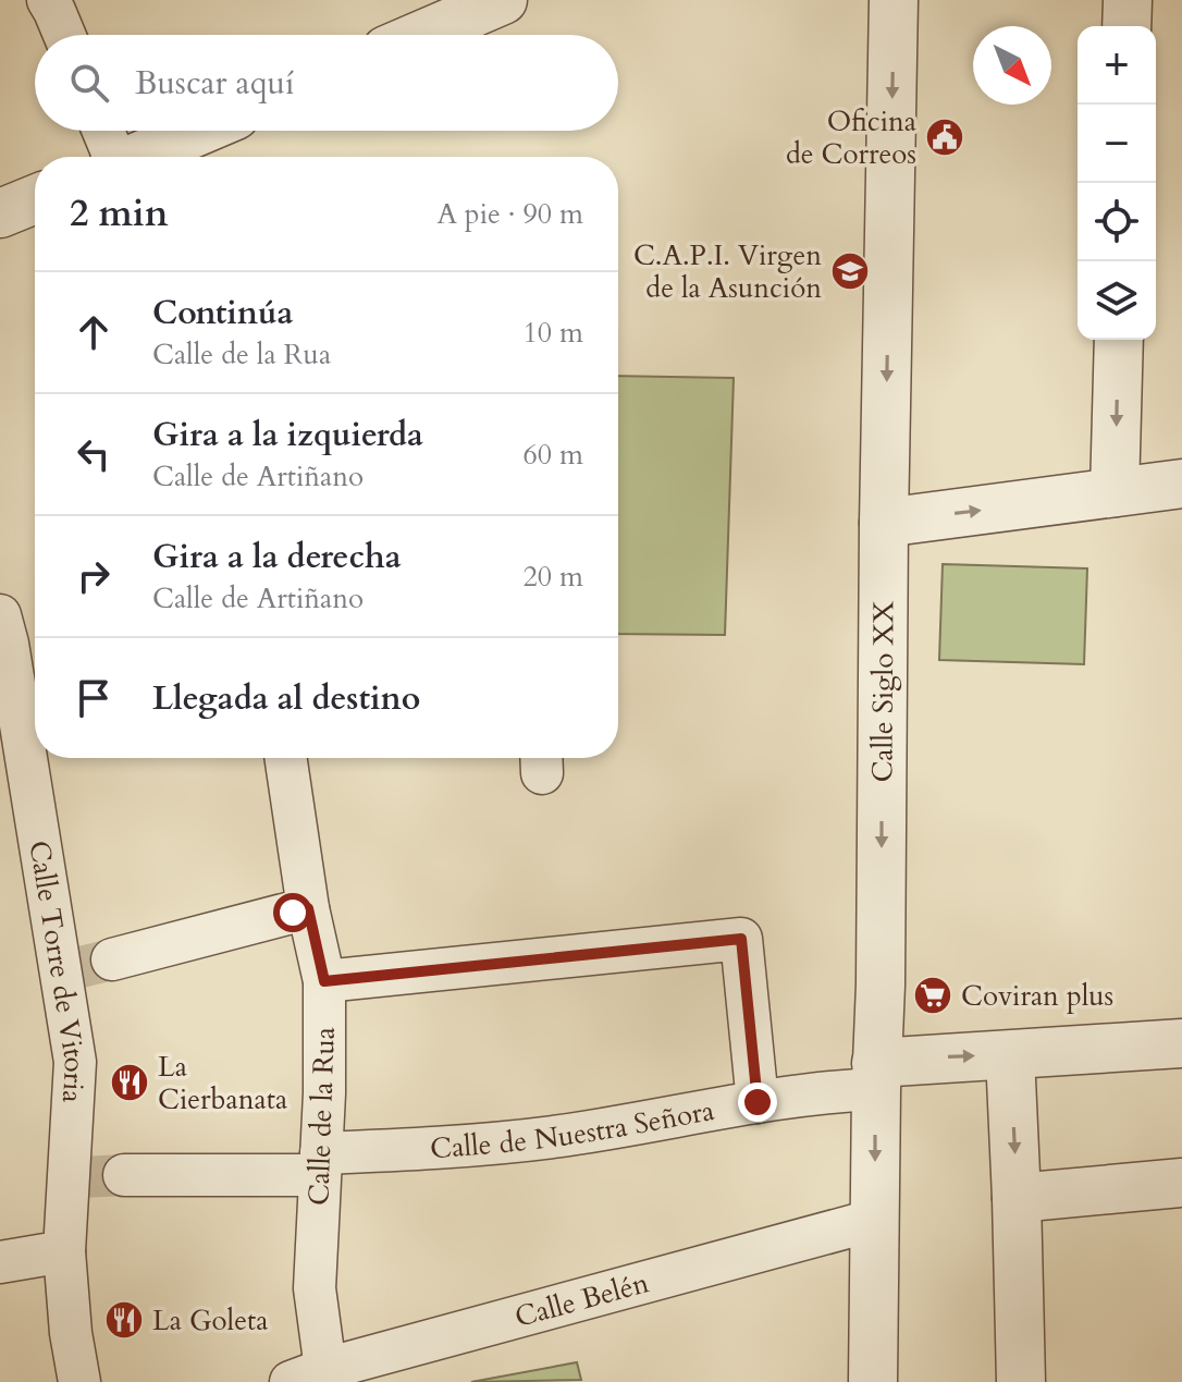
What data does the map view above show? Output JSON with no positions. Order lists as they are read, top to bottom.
{
  "streets": {
    "street": [
      "Calle Siglo XX",
      "Calle Torre de Vitoria",
      "Calle de la Rua",
      "Calle de Nuestra Señora",
      "Calle Belén"
    ]
  },
  "crossings": [
    ["Calle Siglo XX", "Calle de Nuestra Señora"],
    ["Calle Siglo XX", "Calle Belén"],
    ["Calle de la Rua", "Calle de Nuestra Señora"],
    ["Calle de la Rua", "Calle Belén"]
  ],
  "one_way": ["Calle Siglo XX"],
  "places": {
    "public building": ["Oficina de Correos"],
    "school or university": ["C.A.P.I. Virgen de la Asunción"],
    "supermarket": ["Coviran plus"],
    "restaurant": ["La Cierbanata", "La Goleta"]
  },
  "north": "bottom right",
  "page": {
    "map_buttons": ["+", "−"],
    "search": "Buscar aquí",
    "heading": ["2 min", "A pie · 90 m"],
    "list": [
      ["Continúa", "Calle de la Rua", "10 m"],
      ["Gira a la izquierda", "Calle de Artiñano", "60 m"],
      ["Gira a la derecha", "Calle de Artiñano", "20 m"],
      "Llegada al destino"
    ]
  }
}
